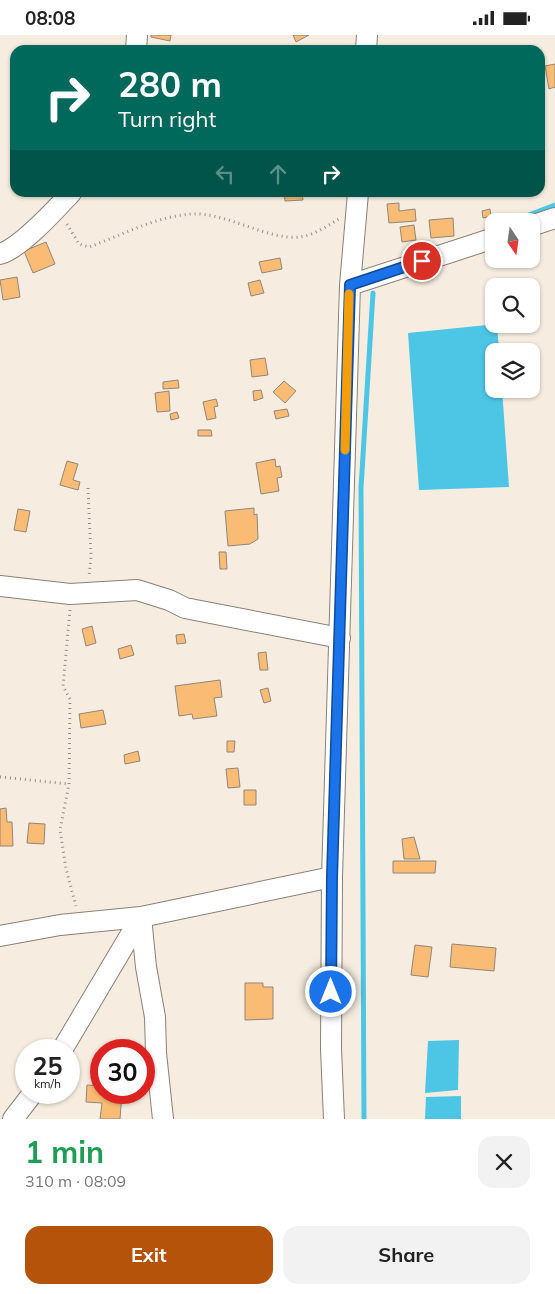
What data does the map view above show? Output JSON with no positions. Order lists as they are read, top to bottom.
{
  "north": "bottom",
  "page": {
    "status": "08:08",
    "turn": ["280 m", "Turn right"],
    "speed": "25 km/h",
    "limit": "30",
    "heading": ["1 min", "310 m · 08:09"],
    "buttons": ["Exit", "Share"]
  }
}
